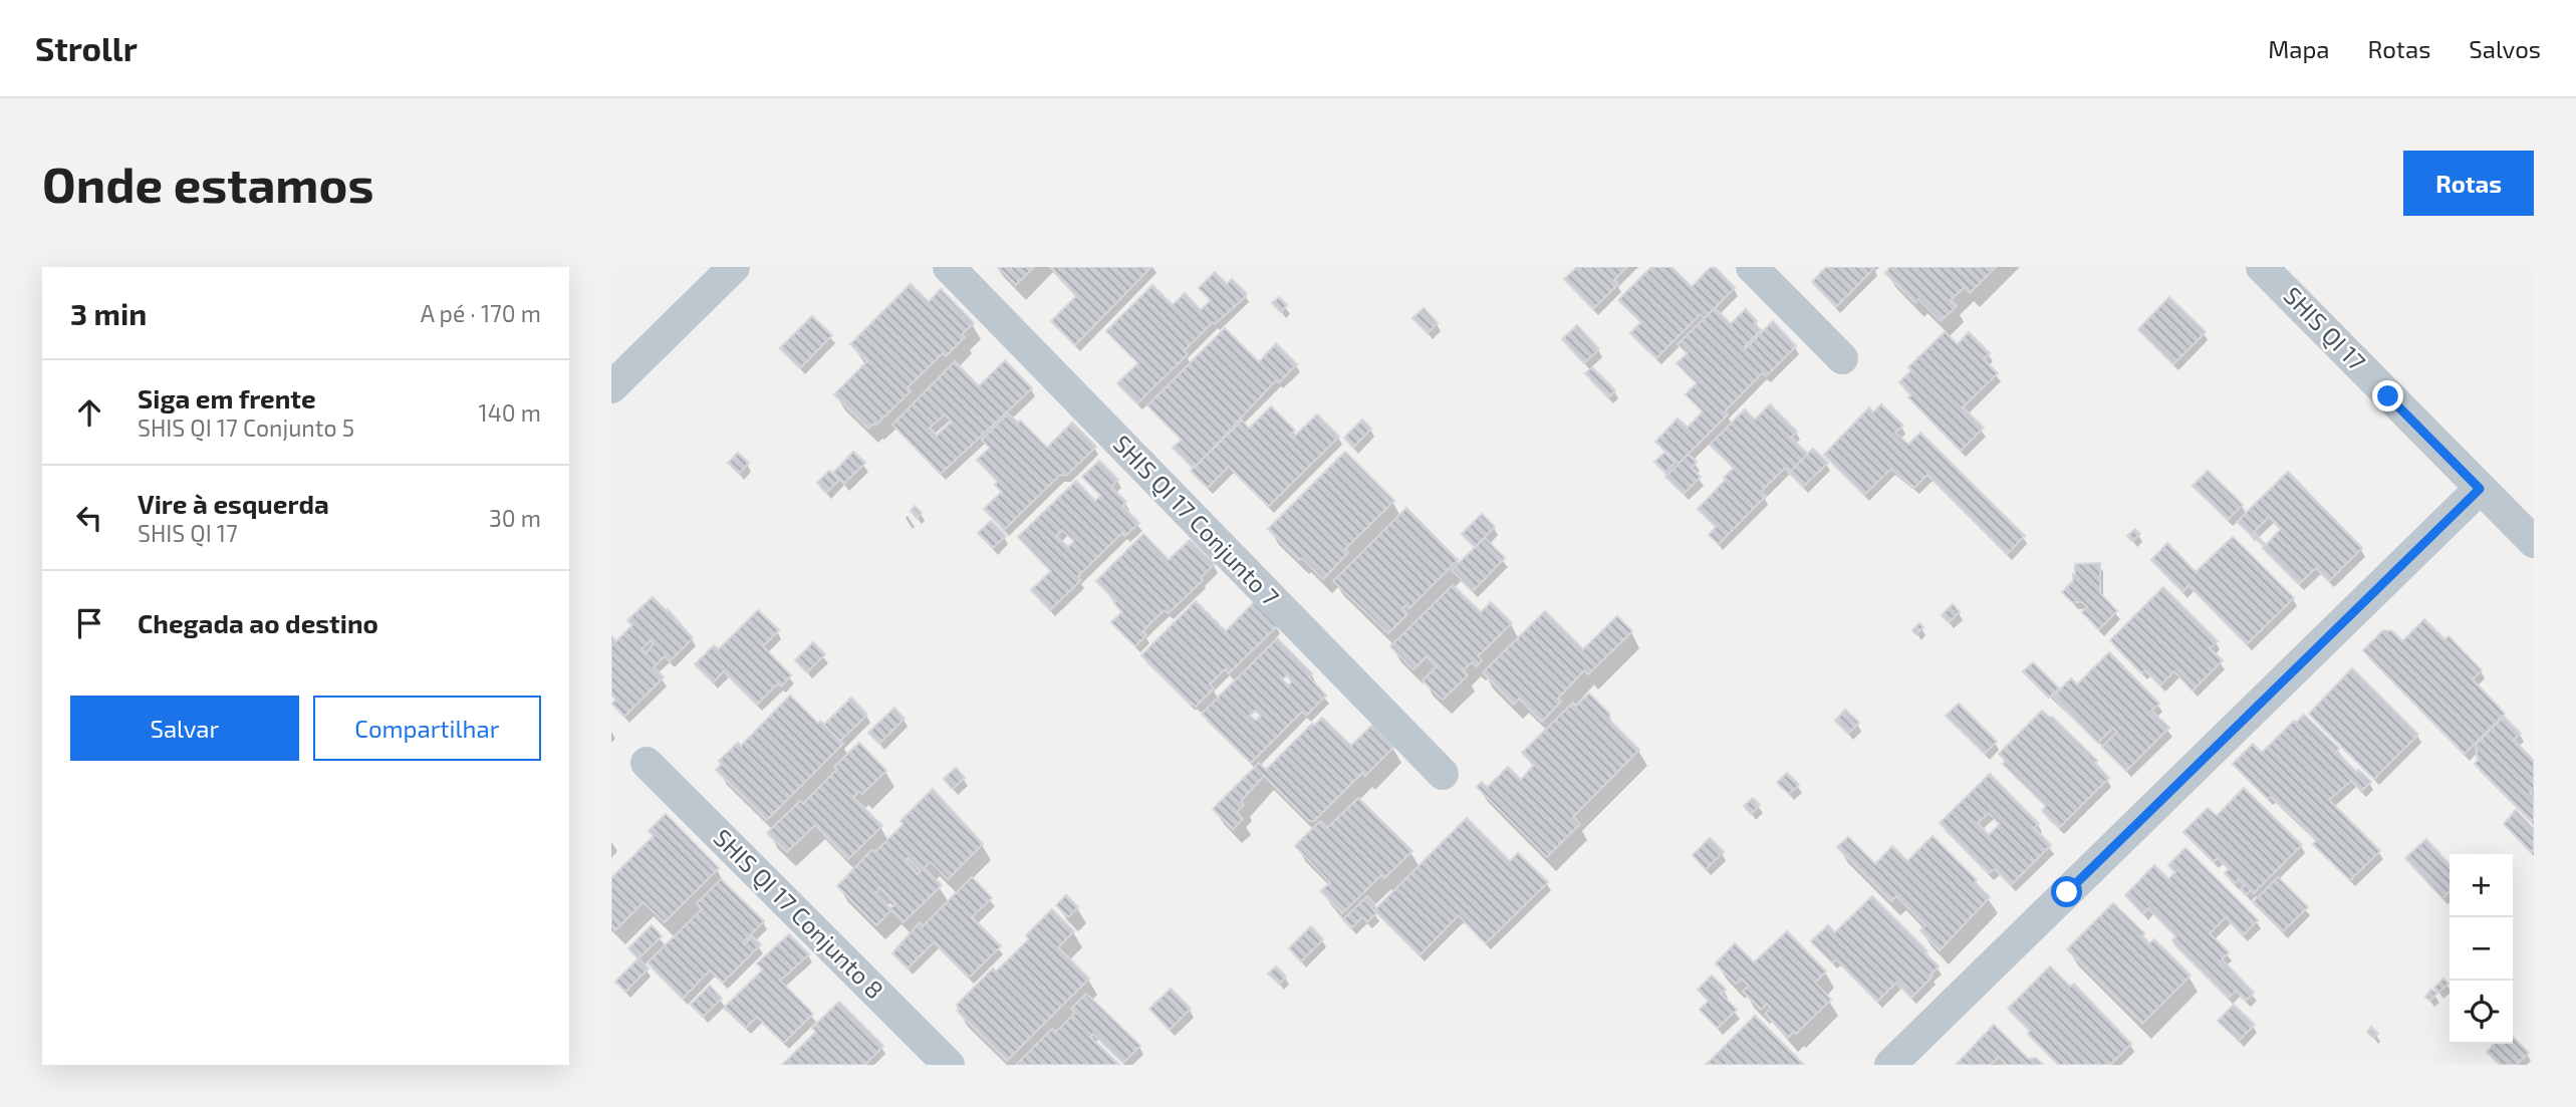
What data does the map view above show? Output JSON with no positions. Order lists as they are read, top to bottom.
{
  "streets": {
    "street": ["SHIS QI 17", "SHIS QI 17 Conjunto 7", "SHIS QI 17 Conjunto 8"]
  },
  "page": {
    "header": "Strollr",
    "nav": ["Mapa", "Rotas", "Salvos"],
    "buttons": [
      "Rotas",
      ["Salvar", "Compartilhar"]
    ],
    "title": "Onde estamos",
    "heading": ["3 min", "A pé · 170 m"],
    "list": [
      ["Siga em frente", "SHIS QI 17 Conjunto 5", "140 m"],
      ["Vire à esquerda", "SHIS QI 17", "30 m"],
      "Chegada ao destino"
    ],
    "map_buttons": ["+", "−"]
  }
}
